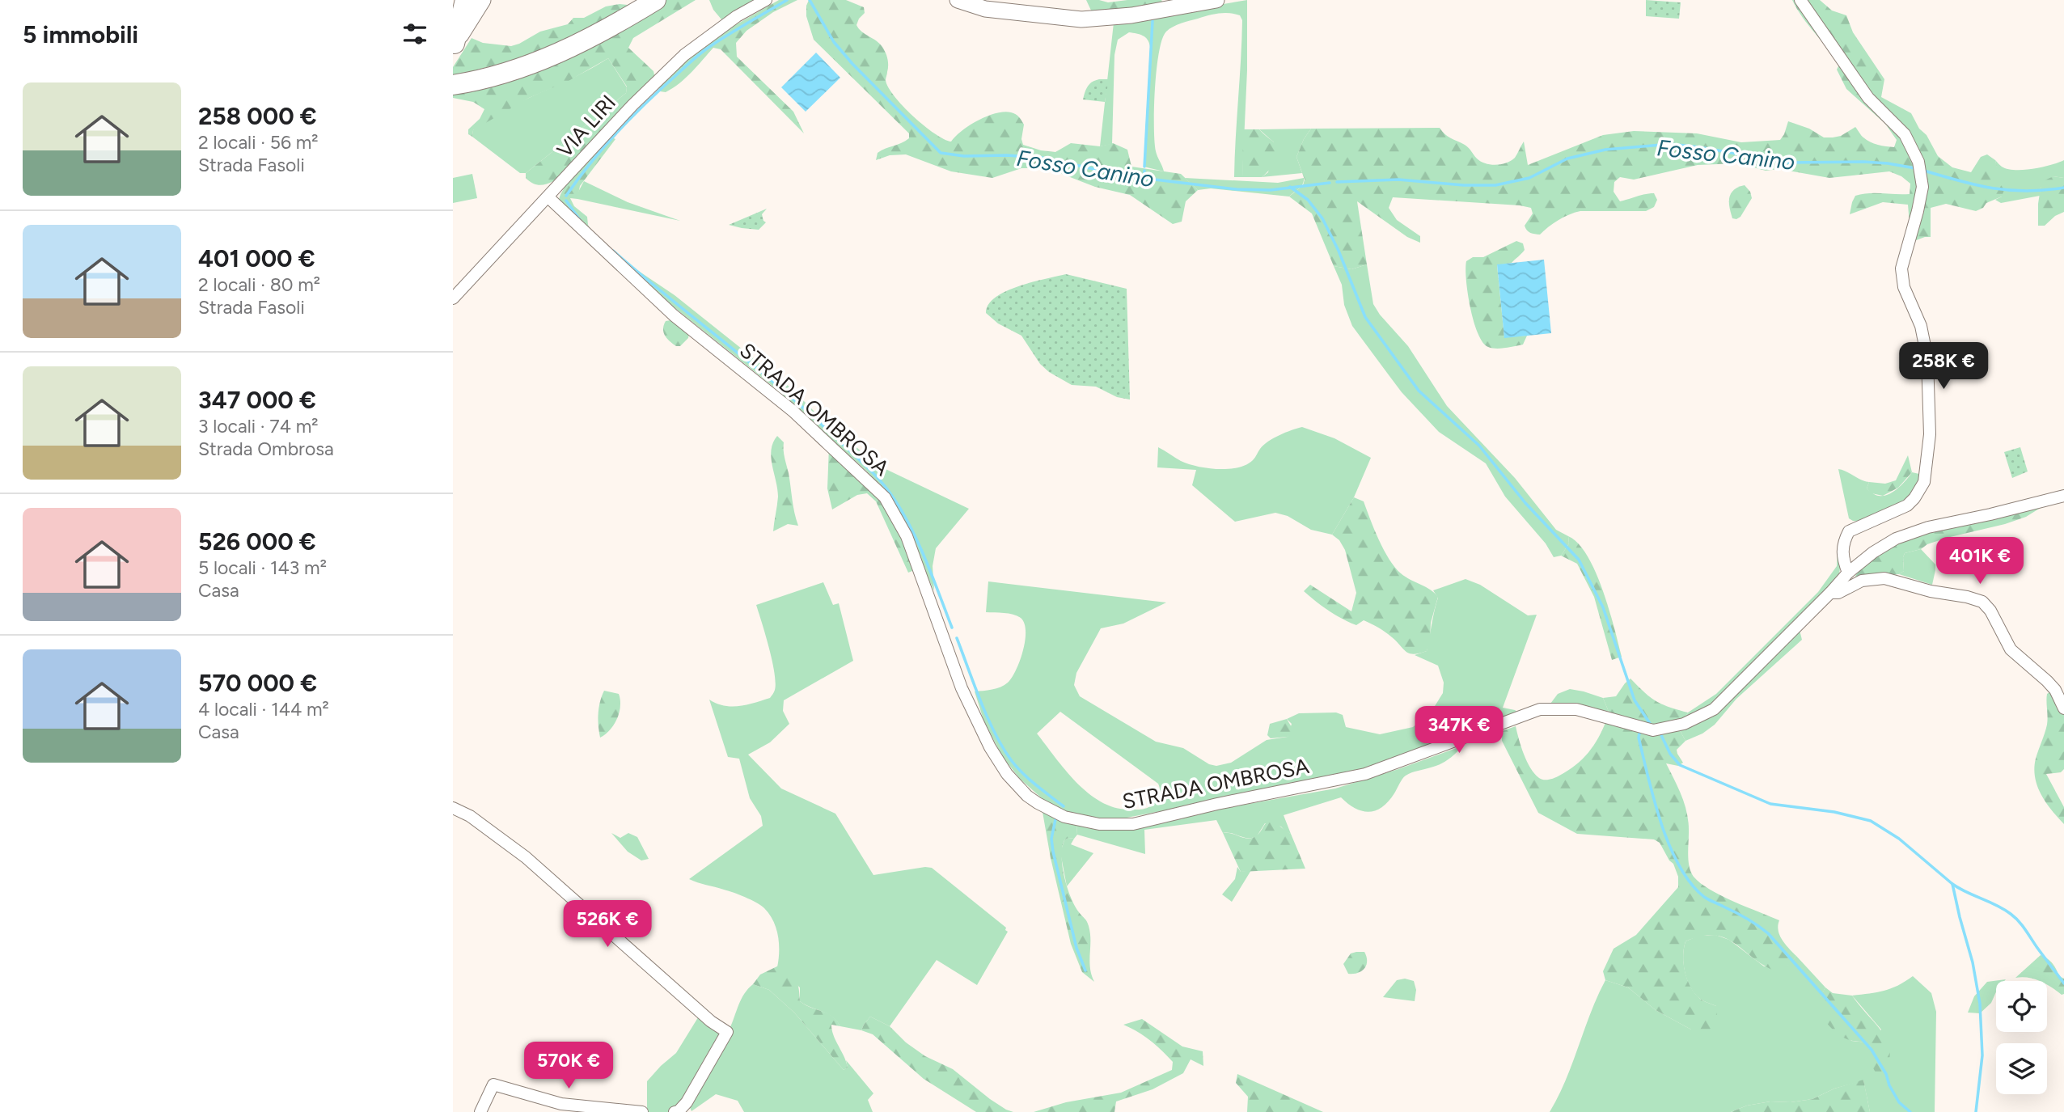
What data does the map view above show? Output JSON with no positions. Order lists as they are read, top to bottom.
{
  "streets": {
    "street": ["VIA LIRI", "STRADA OMBROSA"]
  },
  "crossings": [
    ["VIA LIRI", "STRADA OMBROSA"]
  ],
  "water": ["Fosso Canino"],
  "page": {
    "heading": "5 immobili",
    "list": [
      {
        "name": "258 000 €",
        "note": "2 locali · 56 m² · Strada Fasoli"
      },
      {
        "name": "401 000 €",
        "note": "2 locali · 80 m² · Strada Fasoli"
      },
      {
        "name": "347 000 €",
        "note": "3 locali · 74 m² · Strada Ombrosa"
      },
      {
        "name": "526 000 €",
        "note": "5 locali · 143 m² · Casa"
      },
      {
        "name": "570 000 €",
        "note": "4 locali · 144 m² · Casa"
      }
    ],
    "price": [
      "258K €",
      "401K €",
      "347K €",
      "526K €",
      "570K €"
    ]
  }
}
